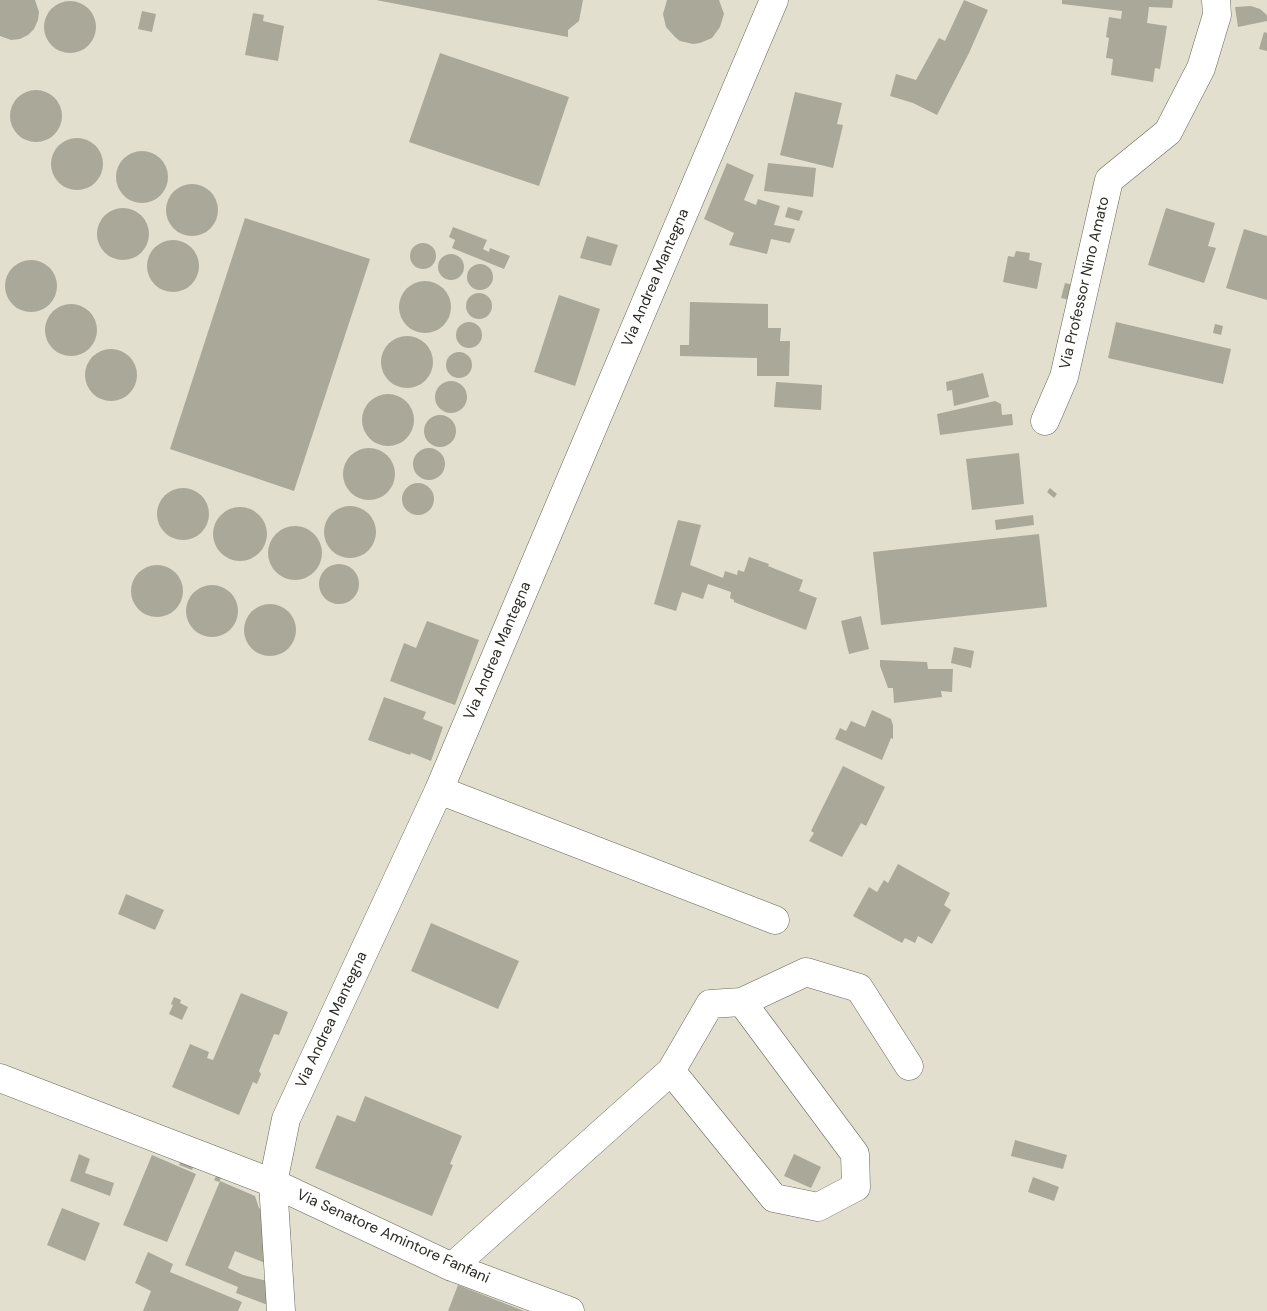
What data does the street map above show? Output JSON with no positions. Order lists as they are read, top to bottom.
{
  "streets": {
    "street": ["Via Andrea Mantegna", "Via Professor Nino Amato", "Via Senatore Amintore Fanfani"]
  },
  "crossings": [
    ["Via Andrea Mantegna", "Via Senatore Amintore Fanfani"]
  ]
}
